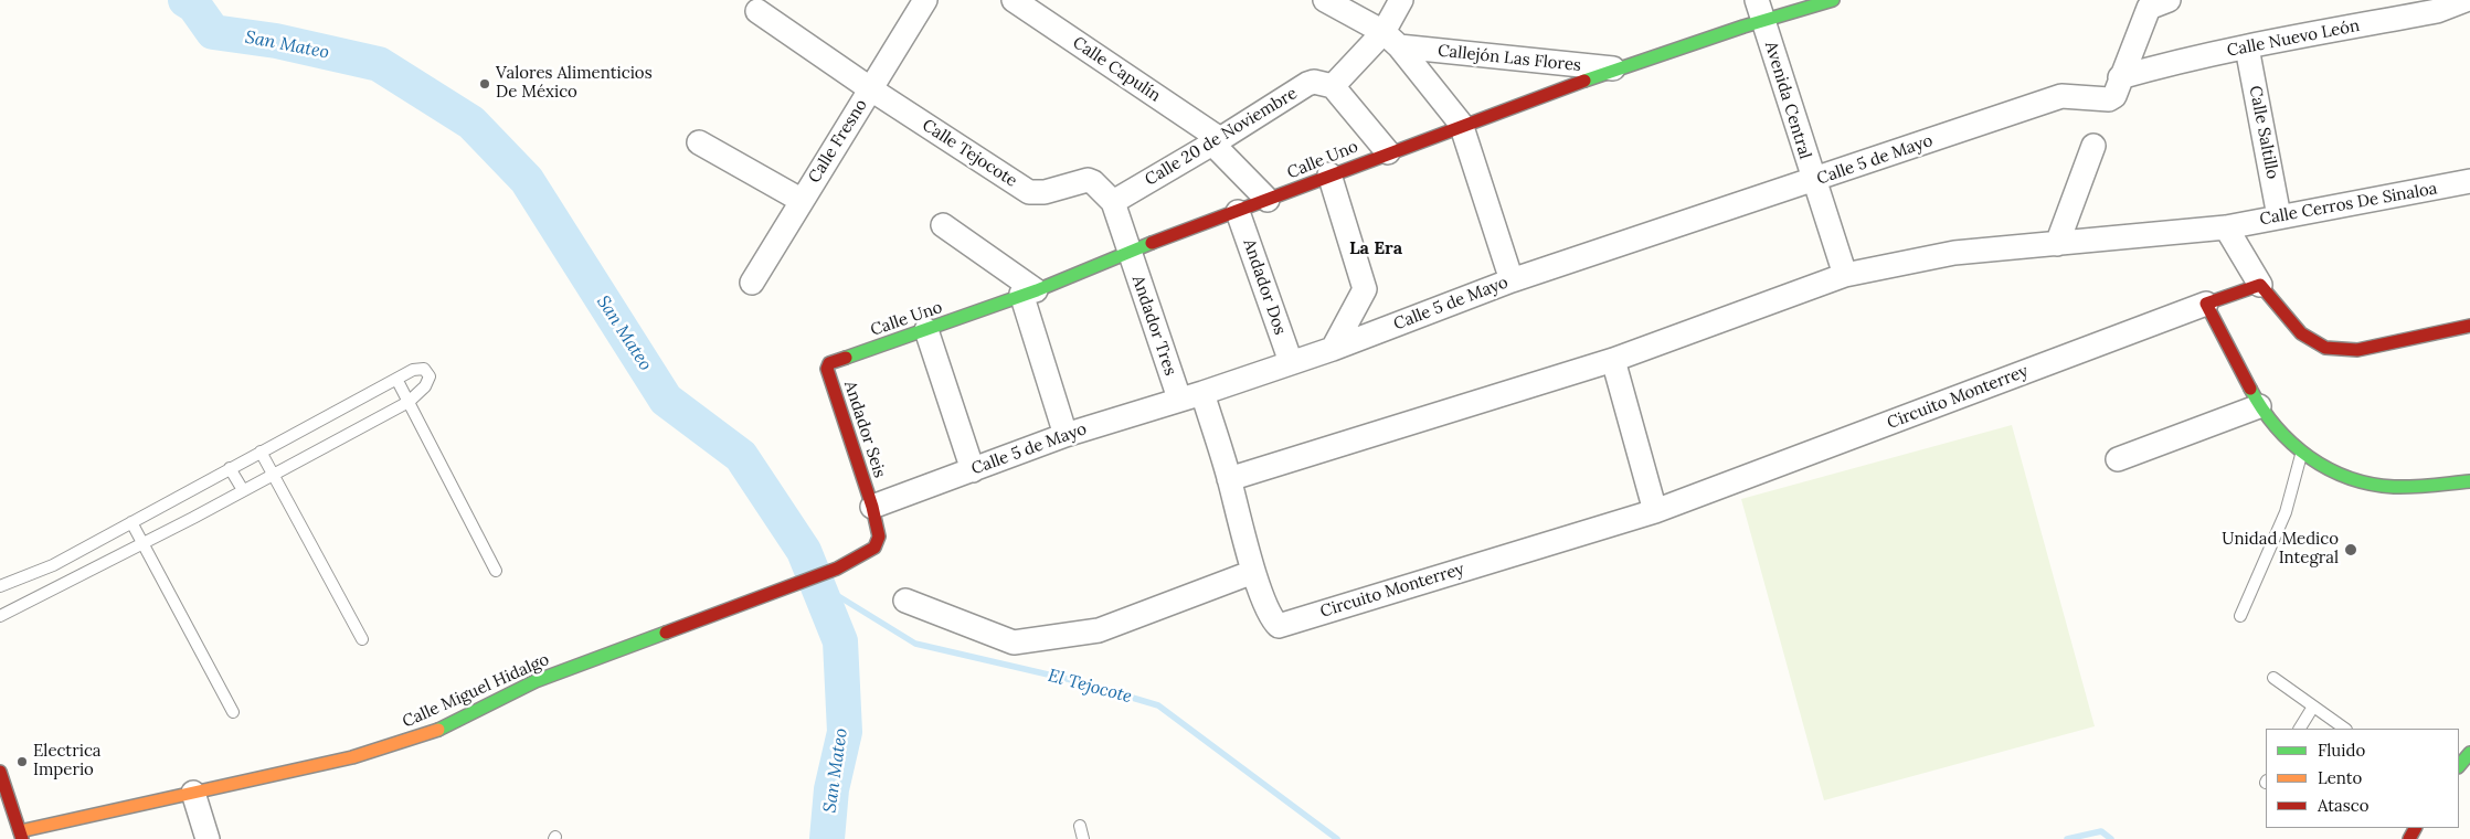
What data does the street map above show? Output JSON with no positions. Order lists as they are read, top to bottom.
{
  "streets": {
    "street": [
      "Calle Nuevo León",
      "Callejón Las Flores",
      "Calle Capulín",
      "Avenida Central",
      "Calle Saltillo",
      "Calle 20 de Noviembre",
      "Calle Fresno",
      "Calle Tejocote",
      "Calle Uno",
      "Calle 5 de Mayo",
      "Calle Cerros De Sinaloa",
      "Andador Dos",
      "Andador Tres",
      "Circuito Monterrey",
      "Andador Seis",
      "Calle Miguel Hidalgo"
    ]
  },
  "crossings": [
    ["Calle Nuevo León", "Calle Saltillo"],
    ["Calle Nuevo León", "Calle 5 de Mayo"],
    ["Callejón Las Flores", "Calle Uno"],
    ["Calle Capulín", "Calle 20 de Noviembre"],
    ["Calle Capulín", "Calle Uno"],
    ["Avenida Central", "Calle Uno"],
    ["Avenida Central", "Calle 5 de Mayo"],
    ["Calle Saltillo", "Calle Cerros De Sinaloa"],
    ["Calle 20 de Noviembre", "Calle Tejocote"],
    ["Calle Fresno", "Calle Tejocote"],
    ["Calle Tejocote", "Calle Uno"],
    ["Calle Tejocote", "Andador Tres"],
    ["Calle Uno", "Andador Dos"],
    ["Calle Uno", "Andador Tres"],
    ["Calle Uno", "Andador Seis"],
    ["Calle 5 de Mayo", "Andador Dos"],
    ["Calle 5 de Mayo", "Andador Tres"],
    ["Calle 5 de Mayo", "Circuito Monterrey"],
    ["Calle 5 de Mayo", "Andador Seis"],
    ["Calle 5 de Mayo", "Calle Miguel Hidalgo"],
    ["Andador Seis", "Calle Miguel Hidalgo"]
  ],
  "districts": ["La Era"],
  "water": ["San Mateo", "El Tejocote"],
  "places": ["Valores Alimenticios De México", "Unidad Medico Integral", "Electrica Imperio"],
  "legend": ["Fluido", "Lento", "Atasco"]
}
